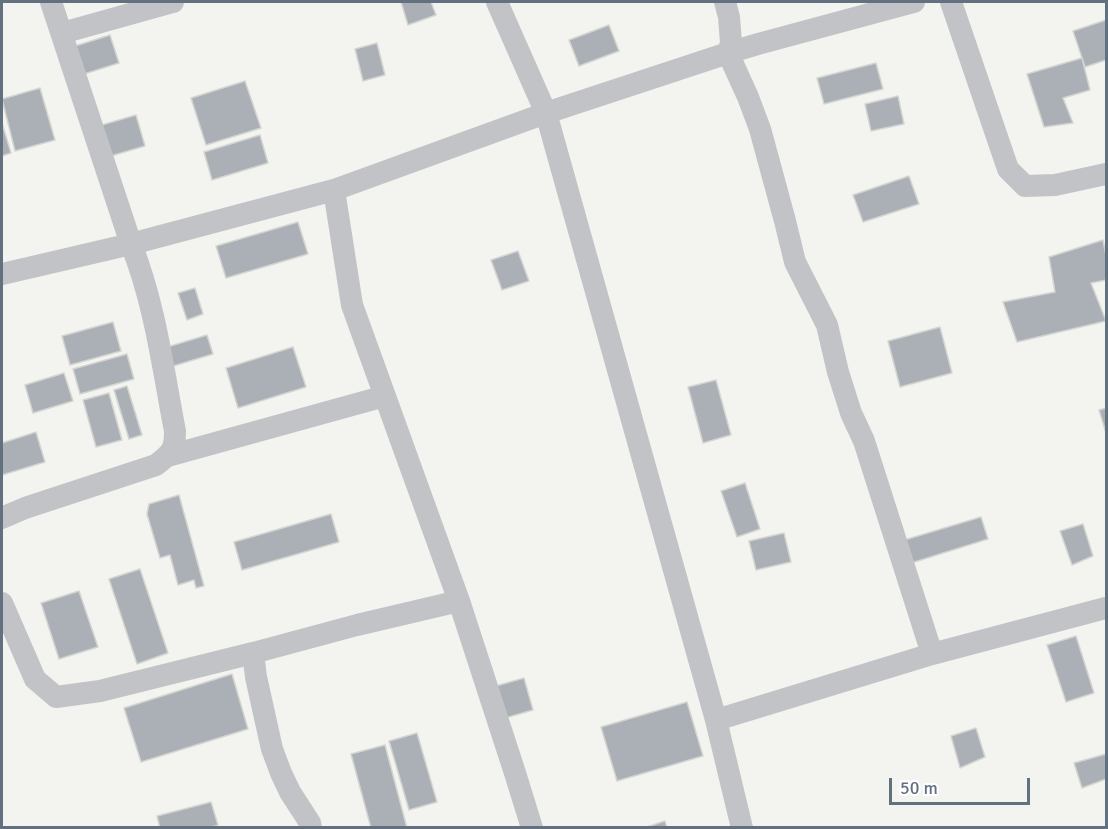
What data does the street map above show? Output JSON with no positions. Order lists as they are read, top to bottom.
{
  "scale_bar": "50 m"
}
